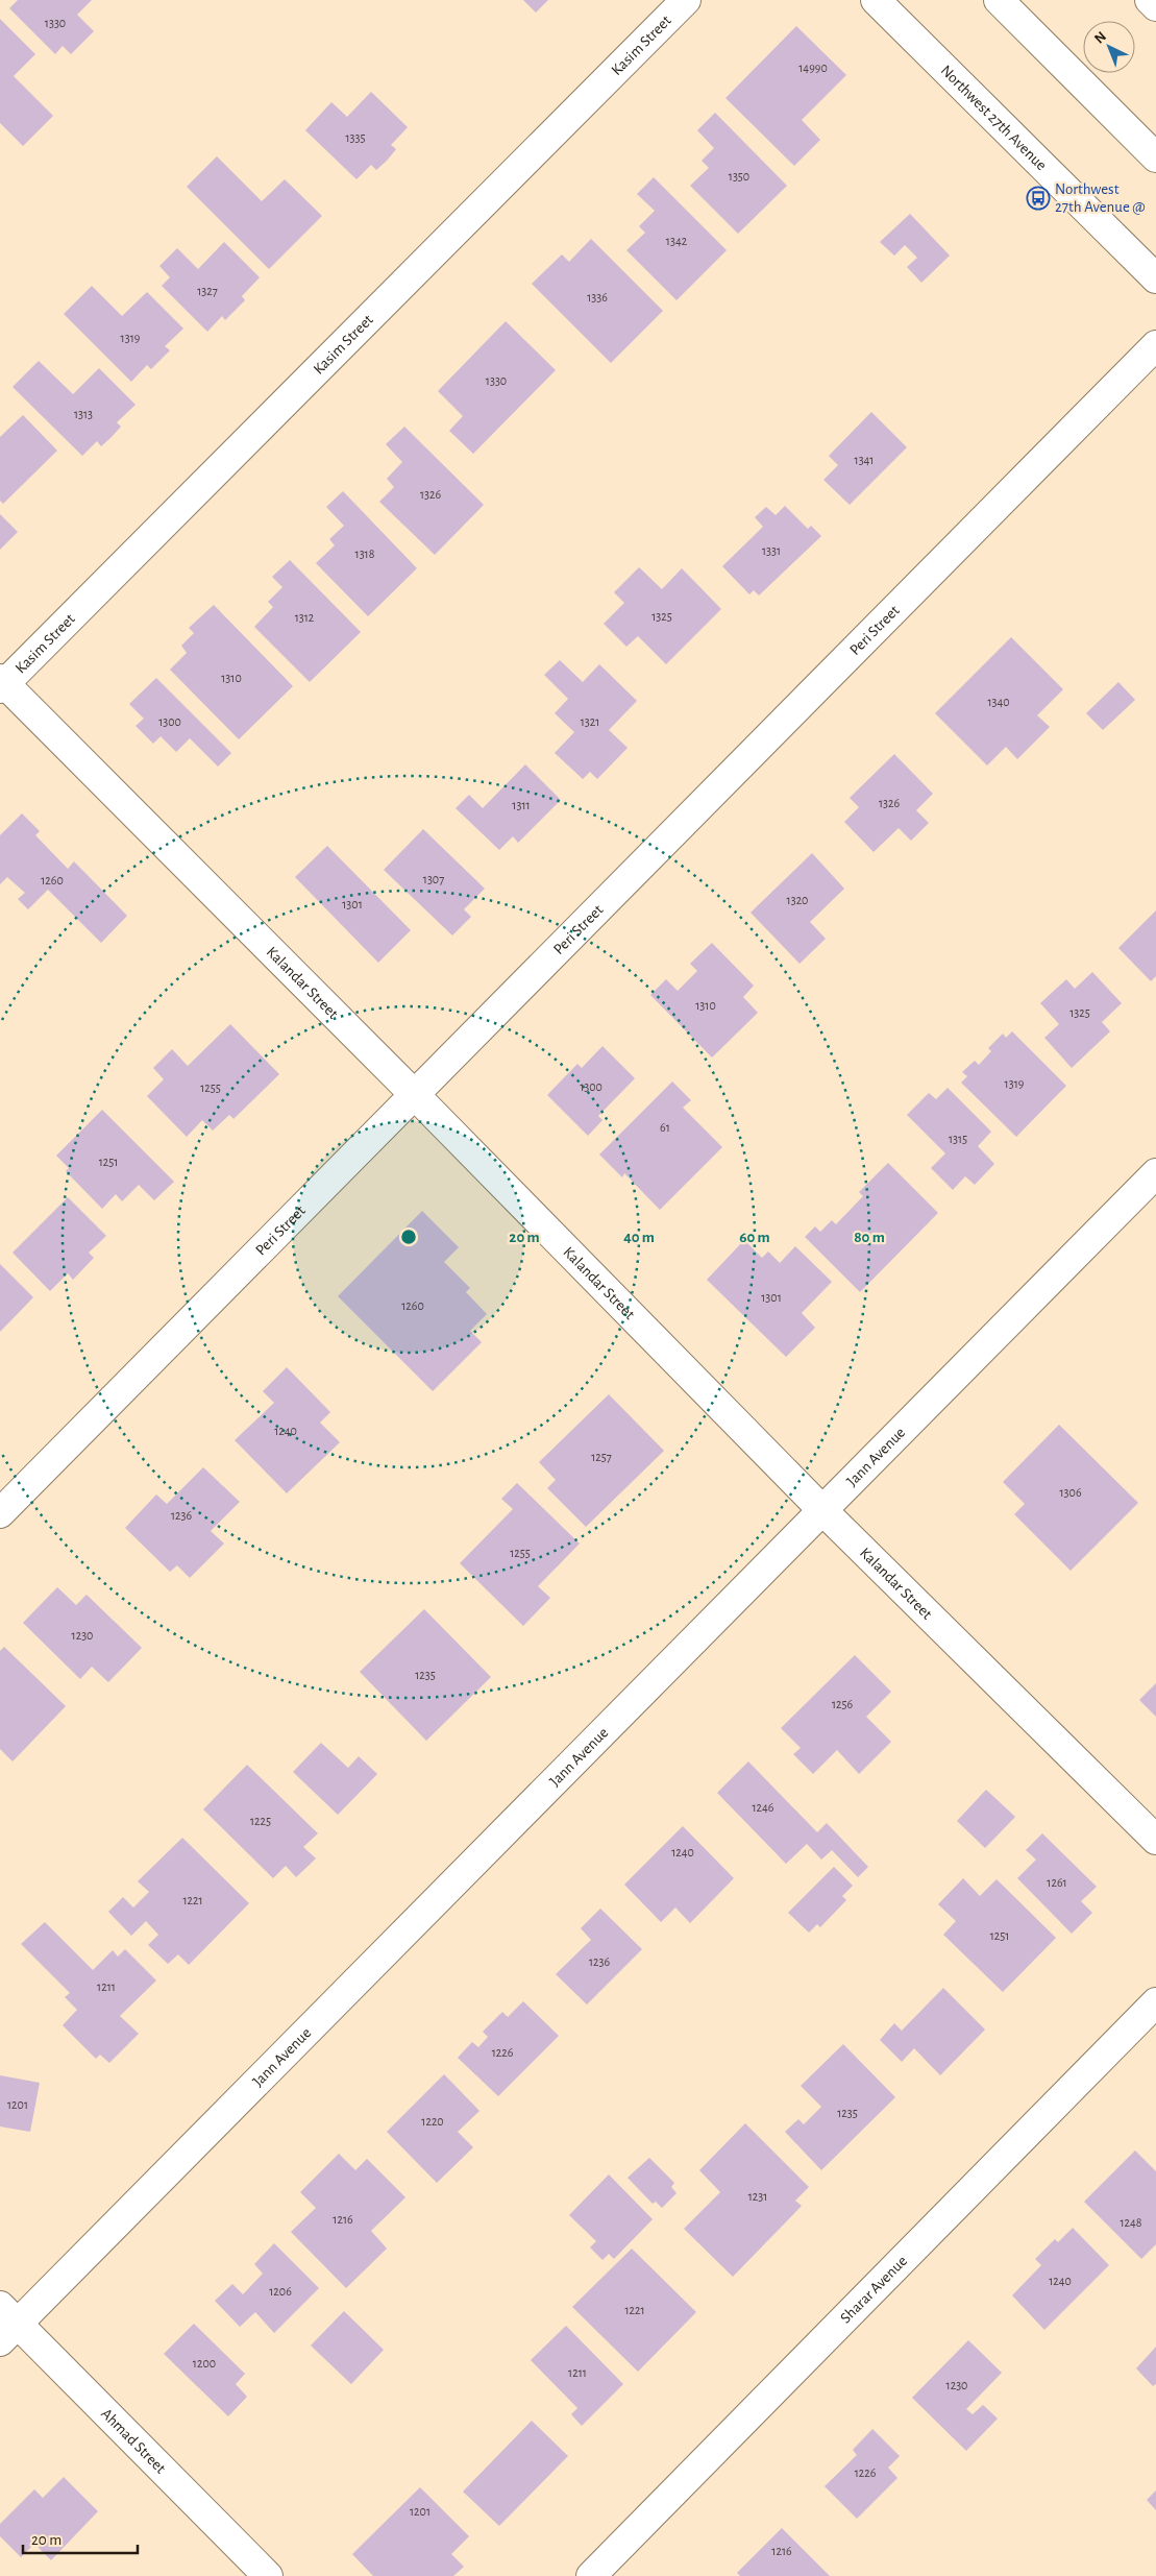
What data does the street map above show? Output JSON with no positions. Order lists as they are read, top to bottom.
{
  "streets": {
    "street": [
      "Kasim Street",
      "Northwest 27th Avenue",
      "Peri Street",
      "Kalandar Street",
      "Jann Avenue",
      "Sharar Avenue",
      "Ahmad Street"
    ]
  },
  "crossings": [
    ["Kasim Street", "Kalandar Street"],
    ["Peri Street", "Kalandar Street"],
    ["Kalandar Street", "Jann Avenue"],
    ["Jann Avenue", "Ahmad Street"]
  ],
  "places": {
    "bus stop": ["Northwest 27th Avenue @"]
  },
  "house_numbers": [
    "1330",
    "14990",
    "1335",
    "1350",
    "1342",
    "1327",
    "1336",
    "1319",
    "1330",
    "1313",
    "1341",
    "1326",
    "1331",
    "1318",
    "1325",
    "1312",
    "1310",
    "1340",
    "1300",
    "1321",
    "1326",
    "1311",
    "1307",
    "1260",
    "1320",
    "1301",
    "1310",
    "1325",
    "1319",
    "1300",
    "1255",
    "61",
    "1315",
    "1251",
    "1301",
    "1260",
    "1240",
    "1257",
    "1306",
    "1236",
    "1255",
    "1230",
    "1235",
    "1256",
    "1246",
    "1225",
    "1240",
    "1261",
    "1221",
    "1251",
    "1236",
    "1211",
    "1226",
    "1201",
    "1235",
    "1220",
    "1231",
    "1216",
    "1248",
    "1240",
    "1206",
    "1221",
    "1200",
    "1211",
    "1230",
    "1226",
    "1201",
    "1216"
  ],
  "scale_bar": "20 m",
  "north": "top left",
  "rings": [
    "20 m",
    "40 m",
    "60 m",
    "80 m"
  ]
}
